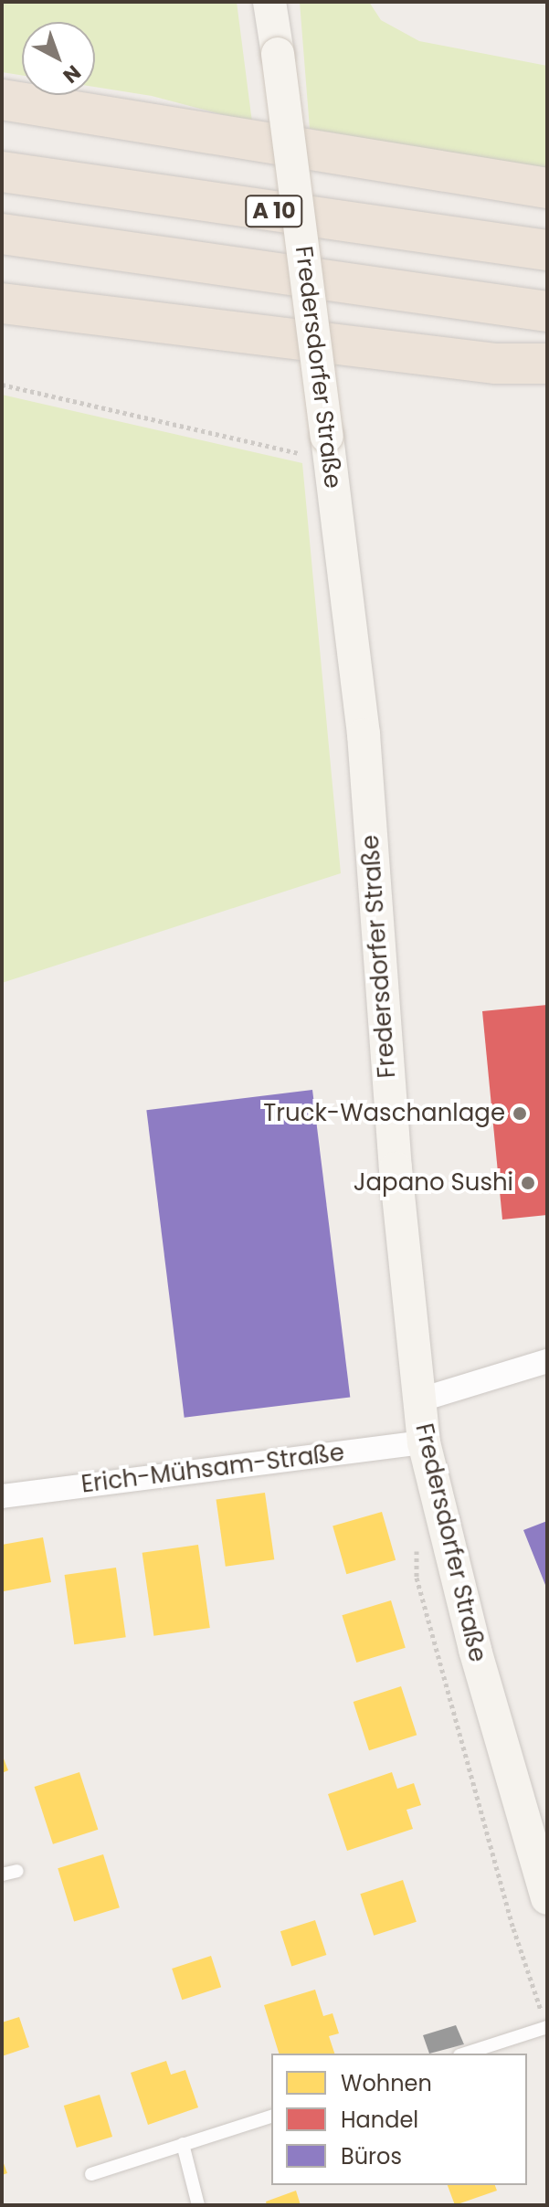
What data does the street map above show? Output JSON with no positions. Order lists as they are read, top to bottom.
{
  "streets": {
    "highway": ["A 10"],
    "street": ["Fredersdorfer Straße", "Erich-Mühsam-Straße"]
  },
  "crossings": [
    ["Fredersdorfer Straße", "Erich-Mühsam-Straße"]
  ],
  "places": ["Truck-Waschanlage", "Japano Sushi"],
  "legend": ["Wohnen", "Handel", "Büros"],
  "north": "bottom right"
}
